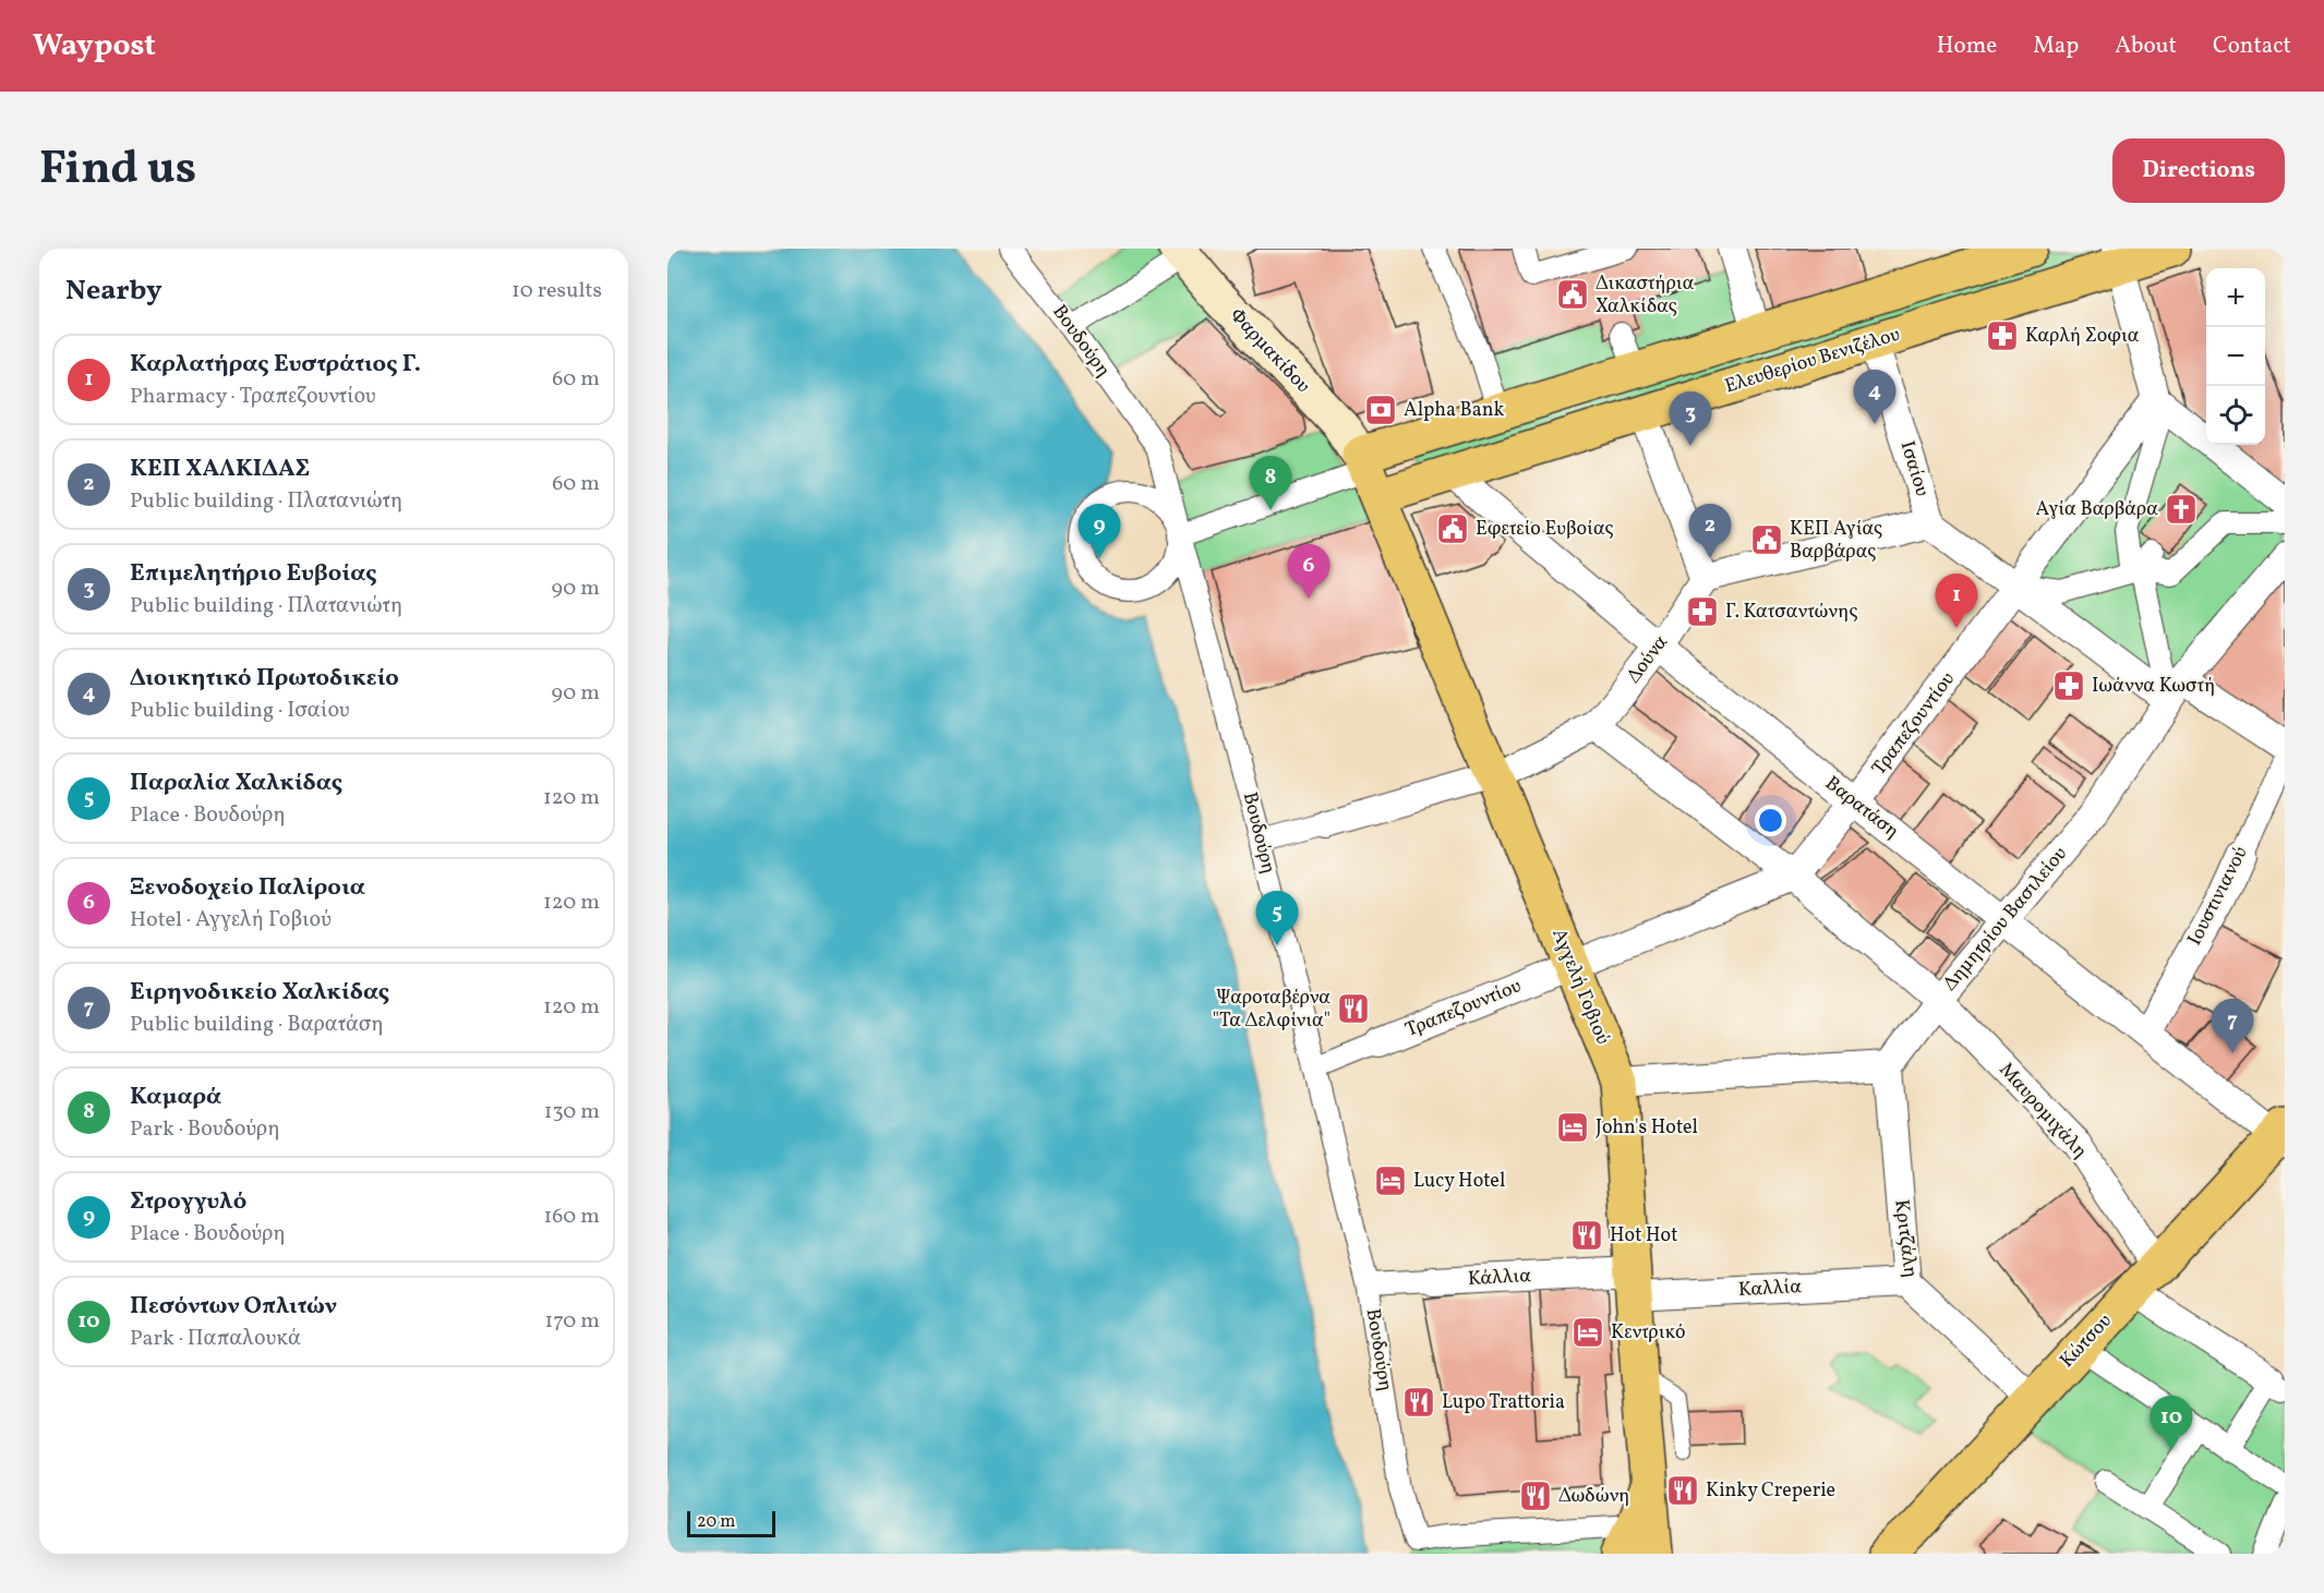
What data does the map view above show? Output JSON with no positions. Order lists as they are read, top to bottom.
{
  "streets": {
    "main road": [
      "Φαρμακίδου",
      "Ελευθερίου Βενιζέλου",
      "Αγγελή Γοβιού",
      "Κώτσου"
    ],
    "street": [
      "Βουδούρη",
      "Ισαίου",
      "Δούνα",
      "Τραπεζουντίου",
      "Βαρατάση",
      "Ιουστινιανού",
      "Δημητρίου Βασιλείου",
      "Μαυρομιχάλη",
      "Κριτζάλη",
      "Κάλλια",
      "Καλλία"
    ]
  },
  "crossings": [
    ["Βουδούρη", "Δούνα"],
    ["Βουδούρη", "Κάλλια"],
    ["Φαρμακίδου", "Ελευθερίου Βενιζέλου"],
    ["Φαρμακίδου", "Αγγελή Γοβιού"],
    ["Ελευθερίου Βενιζέλου", "Ισαίου"],
    ["Ελευθερίου Βενιζέλου", "Βαρατάση"],
    ["Ελευθερίου Βενιζέλου", "Αγγελή Γοβιού"],
    ["Δούνα", "Βαρατάση"],
    ["Δούνα", "Αγγελή Γοβιού"],
    ["Δούνα", "Μαυρομιχάλη"],
    ["Τραπεζουντίου", "Βαρατάση"],
    ["Τραπεζουντίου", "Αγγελή Γοβιού"],
    ["Τραπεζουντίου", "Μαυρομιχάλη"],
    ["Βαρατάση", "Ιουστινιανού"],
    ["Βαρατάση", "Δημητρίου Βασιλείου"],
    ["Βαρατάση", "Κώτσου"],
    ["Δημητρίου Βασιλείου", "Μαυρομιχάλη"],
    ["Δημητρίου Βασιλείου", "Κριτζάλη"],
    ["Αγγελή Γοβιού", "Κάλλια"],
    ["Αγγελή Γοβιού", "Καλλία"],
    ["Μαυρομιχάλη", "Κώτσου"],
    ["Κριτζάλη", "Καλλία"],
    ["Κριτζάλη", "Κώτσου"],
    ["Κάλλια", "Καλλία"]
  ],
  "places": {
    "public building": ["Δικαστήρια Χαλκίδας", "Εφετείο Ευβοίας", "ΚΕΠ Αγίας Βαρβάρας"],
    "pharmacy": ["Καρλή Σοφια", "Γ. Κατσαντώνης", "Ιωάννα Κωστή"],
    "bank": ["Alpha Bank"],
    "church": ["Αγία Βαρβάρα"],
    "restaurant": [
      "Ψαροταβέρνα \"Τα Δελφίνια\"",
      "Hot Hot",
      "Lupo Trattoria",
      "Kinky Creperie",
      "Δωδώνη"
    ],
    "hotel": ["John's Hotel", "Lucy Hotel", "Κεντρικό"]
  },
  "scale_bar": "20 m",
  "page": {
    "header": "Waypost",
    "nav": [
      "Home",
      "Map",
      "About",
      "Contact"
    ],
    "title": "Find us",
    "buttons": "Directions",
    "heading": ["Nearby", "10 results"],
    "map_buttons": ["+", "−"],
    "list": [
      {
        "mark": "1",
        "name": "Καρλατήρας Ευστράτιος Γ.",
        "note": "Pharmacy · Τραπεζουντίου",
        "value": "60 m"
      },
      {
        "mark": "2",
        "name": "ΚΕΠ ΧΑΛΚΙΔΑΣ",
        "note": "Public building · Πλατανιώτη",
        "value": "60 m"
      },
      {
        "mark": "3",
        "name": "Επιμελητήριο Ευβοίας",
        "note": "Public building · Πλατανιώτη",
        "value": "90 m"
      },
      {
        "mark": "4",
        "name": "Διοικητικό Πρωτοδικείο",
        "note": "Public building · Ισαίου",
        "value": "90 m"
      },
      {
        "mark": "5",
        "name": "Παραλία Χαλκίδας",
        "note": "Place · Βουδούρη",
        "value": "120 m"
      },
      {
        "mark": "6",
        "name": "Ξενοδοχείο Παλίροια",
        "note": "Hotel · Αγγελή Γοβιού",
        "value": "120 m"
      },
      {
        "mark": "7",
        "name": "Ειρηνοδικείο Χαλκίδας",
        "note": "Public building · Βαρατάση",
        "value": "120 m"
      },
      {
        "mark": "8",
        "name": "Καμαρά",
        "note": "Park · Βουδούρη",
        "value": "130 m"
      },
      {
        "mark": "9",
        "name": "Στρογγυλό",
        "note": "Place · Βουδούρη",
        "value": "160 m"
      },
      {
        "mark": "10",
        "name": "Πεσόντων Οπλιτών",
        "note": "Park · Παπαλουκά",
        "value": "170 m"
      }
    ],
    "pins": [
      "4",
      "3",
      "8",
      "2",
      "9",
      "6",
      "1",
      "5",
      "7",
      "10"
    ],
    "scale": "20 m"
  }
}
